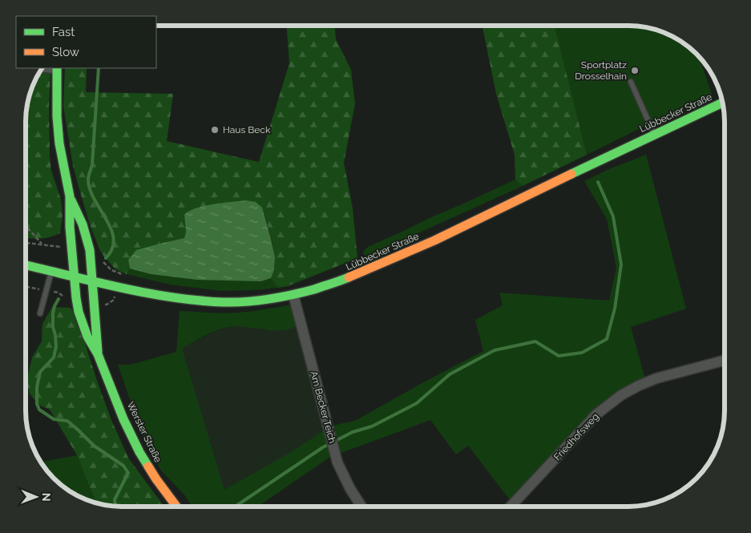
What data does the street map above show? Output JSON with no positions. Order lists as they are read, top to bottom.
{
  "streets": {
    "main road": ["Lübbecker Straße", "Werster Straße"],
    "street": ["Am Becker Teich", "Friedhofsweg"]
  },
  "crossings": [
    ["Lübbecker Straße", "Am Becker Teich"],
    ["Lübbecker Straße", "Werster Straße"]
  ],
  "places": ["Sportplatz Drosselhain", "Haus Beck"],
  "legend": ["Fast", "Slow"],
  "north": "right"
}
